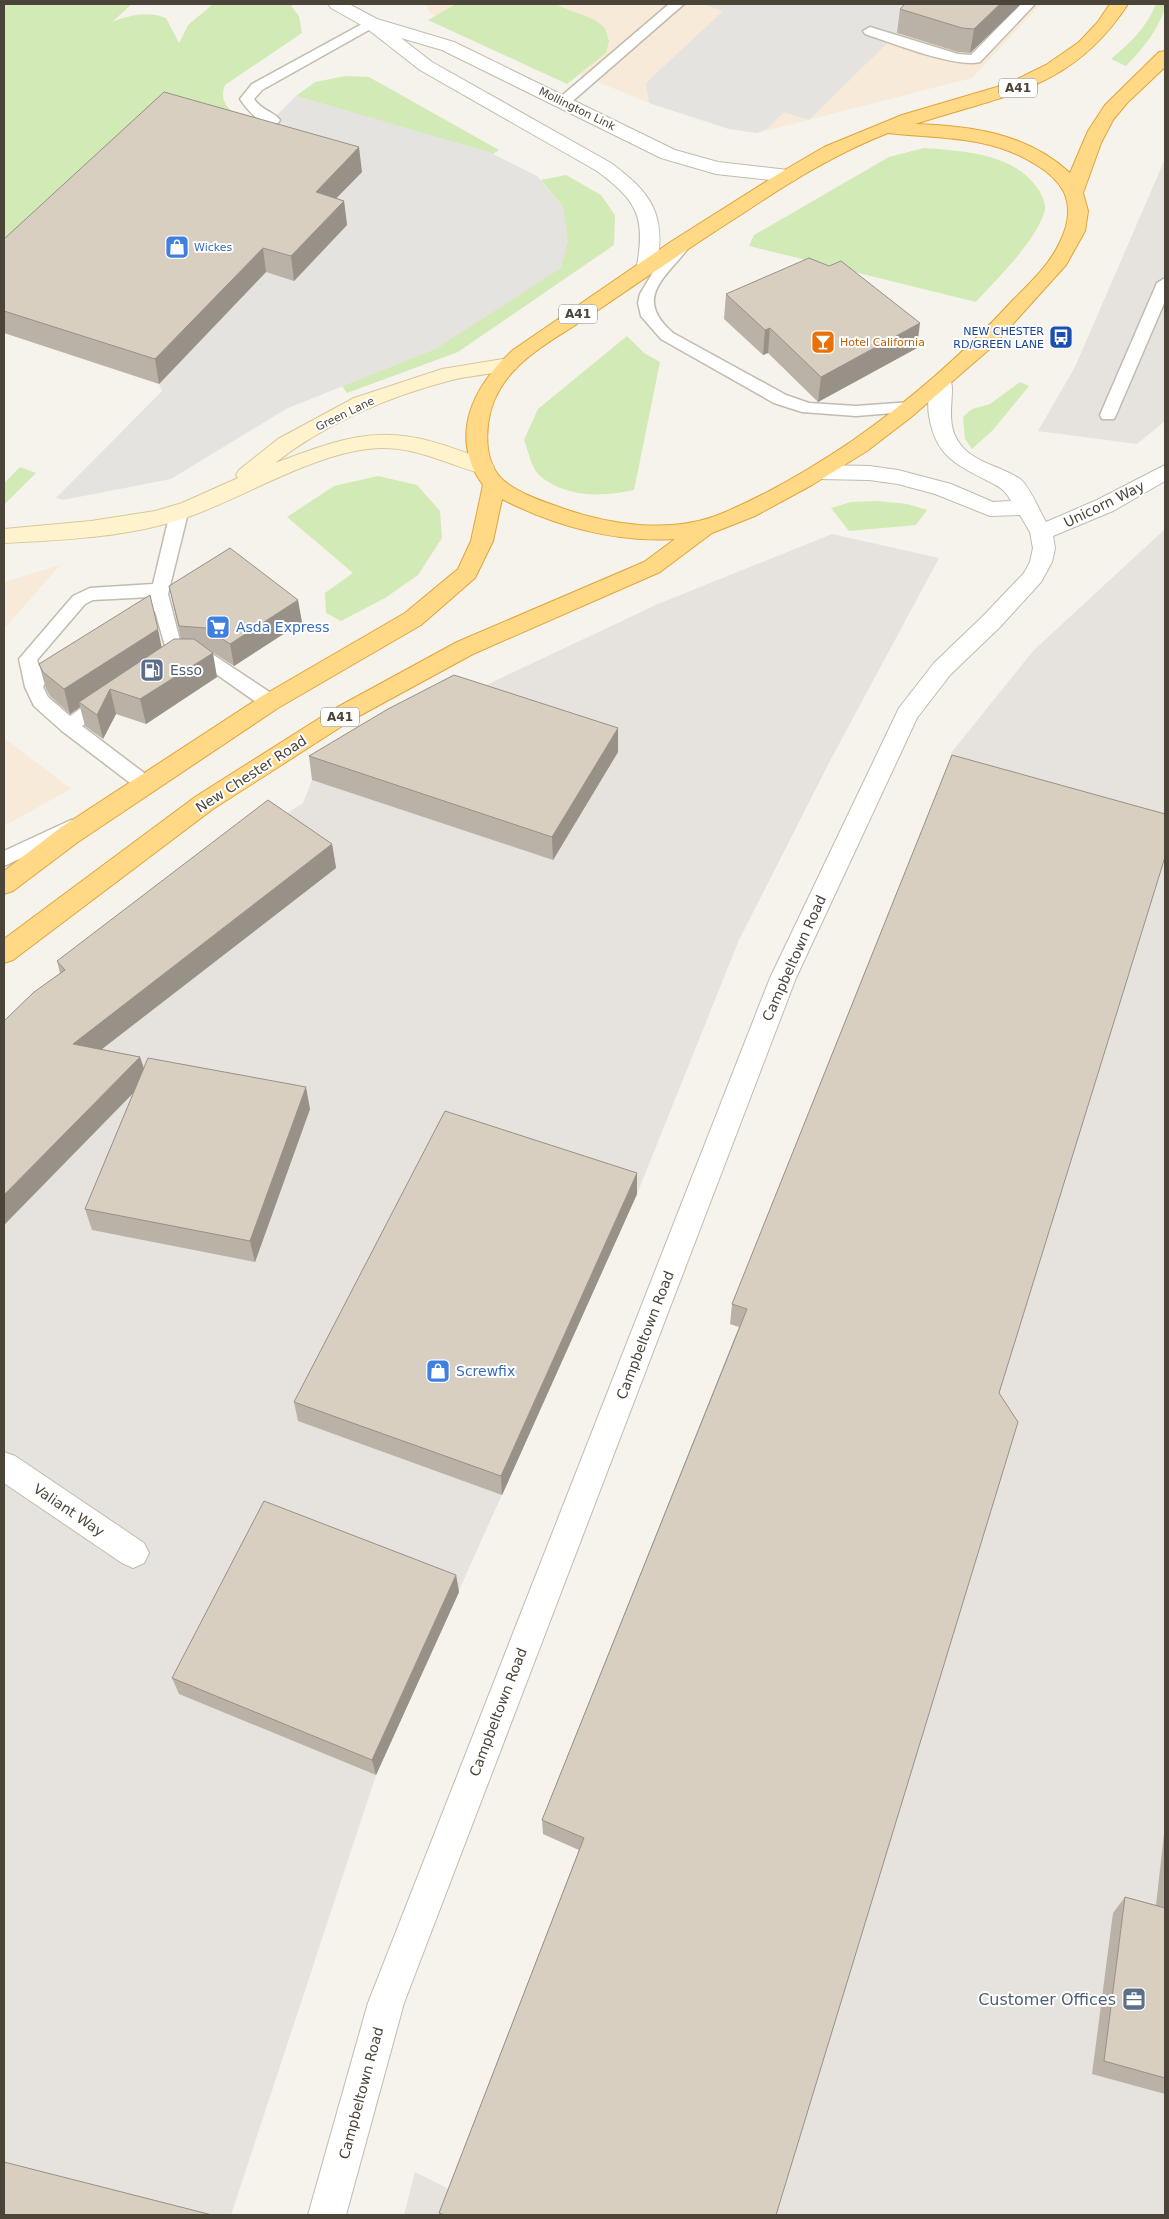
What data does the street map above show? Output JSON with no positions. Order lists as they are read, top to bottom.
{
  "streets": {
    "highway": ["A41", "New Chester Road"],
    "main road": ["Green Lane"],
    "street": [
      "Mollington Link",
      "Unicorn Way",
      "Campbeltown Road",
      "Valiant Way"
    ]
  },
  "crossings": [
    ["A41", "Mollington Link"],
    ["A41", "Green Lane"],
    ["A41", "Unicorn Way"],
    ["A41", "New Chester Road"],
    ["Unicorn Way", "Campbeltown Road"]
  ],
  "places": {
    "shop": ["Wickes", "Screwfix"],
    "bus stop": ["NEW CHESTER RD/GREEN LANE"],
    "bar": ["Hotel California"],
    "supermarket": ["Asda Express"],
    "fuel station": ["Esso"],
    "office": ["Customer Offices"]
  }
}
